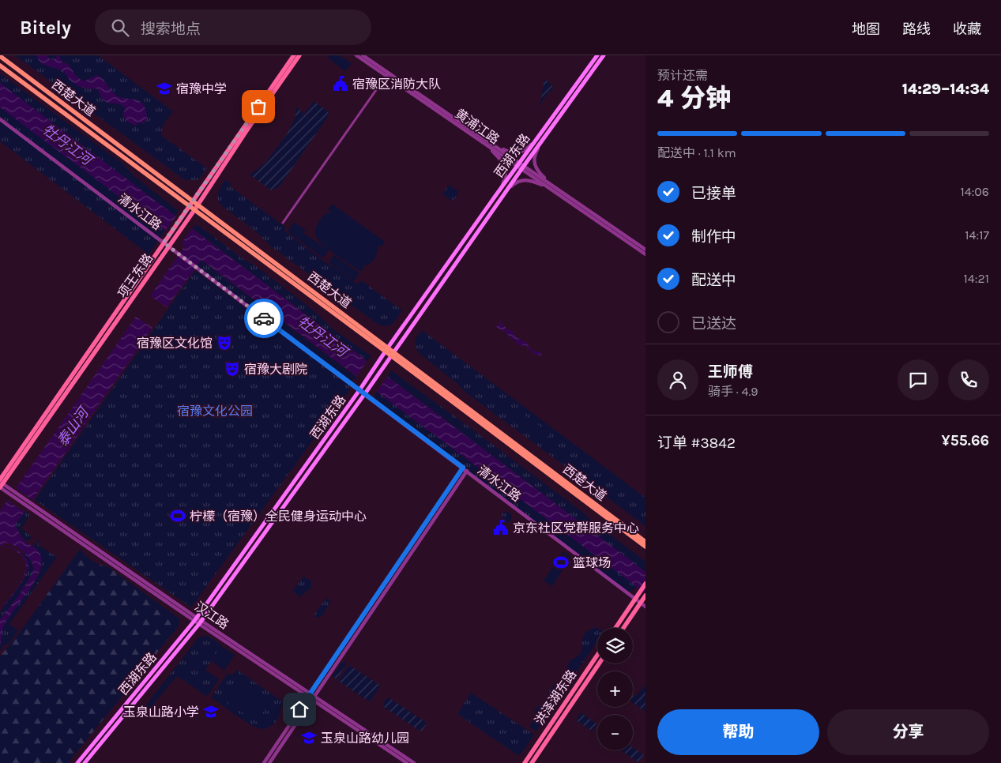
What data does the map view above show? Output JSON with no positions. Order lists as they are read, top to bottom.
{
  "streets": {
    "highway": ["西楚大道"],
    "main road": ["西湖东路", "项王东路", "洪泽湖东路"],
    "street": ["黄浦江路", "清水江路", "汉江路"]
  },
  "crossings": [
    ["西楚大道", "西湖东路"],
    ["西楚大道", "项王东路"],
    ["黄浦江路", "西湖东路"],
    ["西湖东路", "清水江路"],
    ["西湖东路", "汉江路"],
    ["清水江路", "项王东路"],
    ["项王东路", "汉江路"]
  ],
  "water": ["牡丹江河", "泰山河"],
  "parks": ["宿豫文化公园"],
  "places": {
    "public building": ["宿豫区消防大队", "京东社区党群服务中心"],
    "school or university": ["宿豫中学", "玉泉山路小学", "玉泉山路幼儿园"],
    "theatre": ["宿豫区文化馆", "宿豫大剧院"],
    "sports": ["柠檬（宿豫）全民健身运动中心", "篮球场"]
  },
  "page": {
    "header": "Bitely",
    "search": "搜索地点",
    "nav": ["地图", "路线", "收藏"],
    "heading": ["4 分钟", "预计还需", "14:29–14:34"],
    "panel": [
      "王师傅",
      "骑手 · 4.9",
      "订单 #3842",
      "¥55.66"
    ],
    "bar": "配送中 · 1.1 km",
    "list": [
      ["已接单", "14:06"],
      ["制作中", "14:17"],
      ["配送中", "14:21"],
      "已送达"
    ],
    "map_buttons": ["+", "−"],
    "buttons": ["帮助", "分享"]
  }
}
